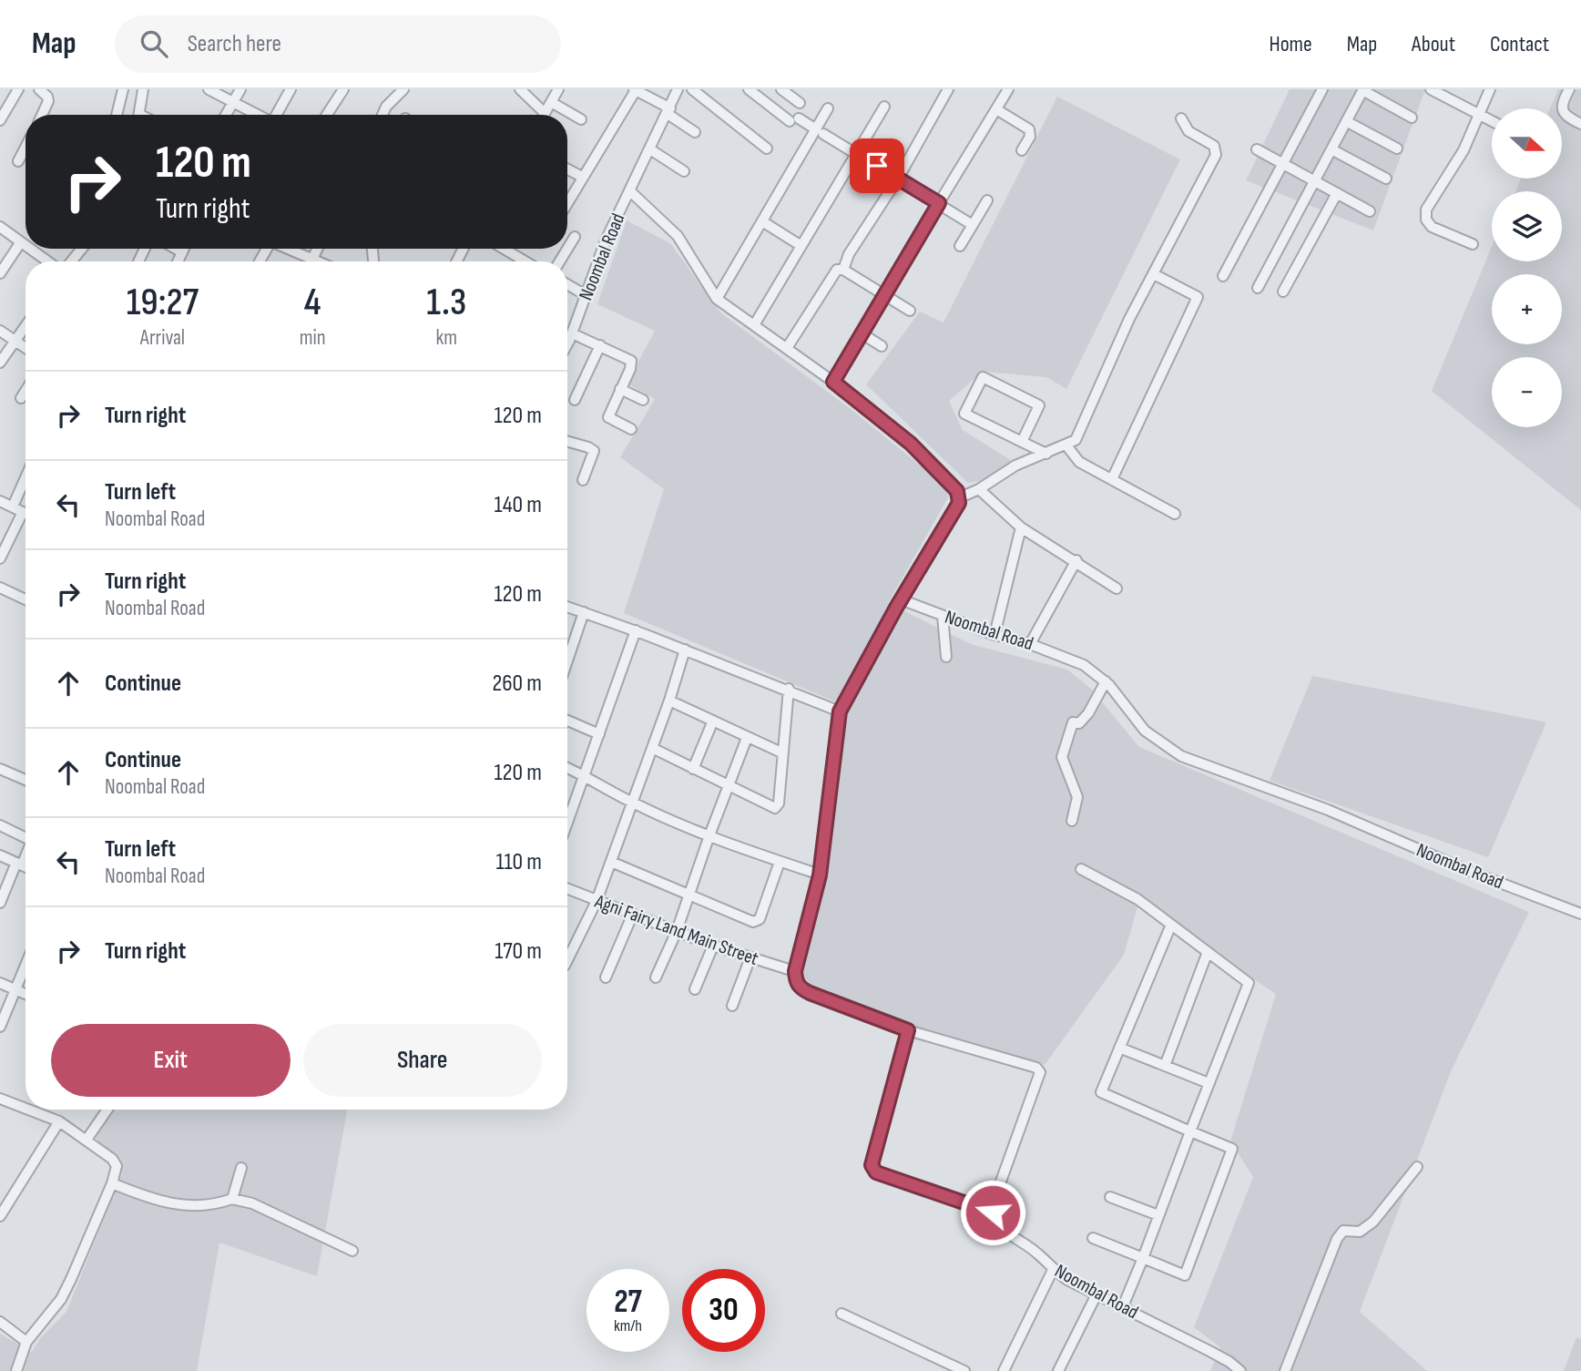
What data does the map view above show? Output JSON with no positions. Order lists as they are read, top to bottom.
{
  "streets": {
    "street": ["Noombal Road", "Agni Fairy Land Main Street"]
  },
  "north": "right",
  "page": {
    "header": "Map",
    "search": "Search here",
    "nav": [
      "Home",
      "Map",
      "About",
      "Contact"
    ],
    "map_buttons": ["+", "−"],
    "turn": ["120 m", "Turn right"],
    "eta": [
      "19:27",
      "Arrival",
      "4",
      "min",
      "1.3",
      "km"
    ],
    "list": [
      {
        "name": "Turn right",
        "value": "120 m"
      },
      {
        "name": "Turn left",
        "note": "Noombal Road",
        "value": "140 m"
      },
      {
        "name": "Turn right",
        "note": "Noombal Road",
        "value": "120 m"
      },
      {
        "name": "Continue",
        "value": "260 m"
      },
      {
        "name": "Continue",
        "note": "Noombal Road",
        "value": "120 m"
      },
      {
        "name": "Turn left",
        "note": "Noombal Road",
        "value": "110 m"
      },
      {
        "name": "Turn right",
        "value": "170 m"
      }
    ],
    "buttons": ["Exit", "Share"],
    "speed": "27 km/h",
    "limit": "30"
  }
}
